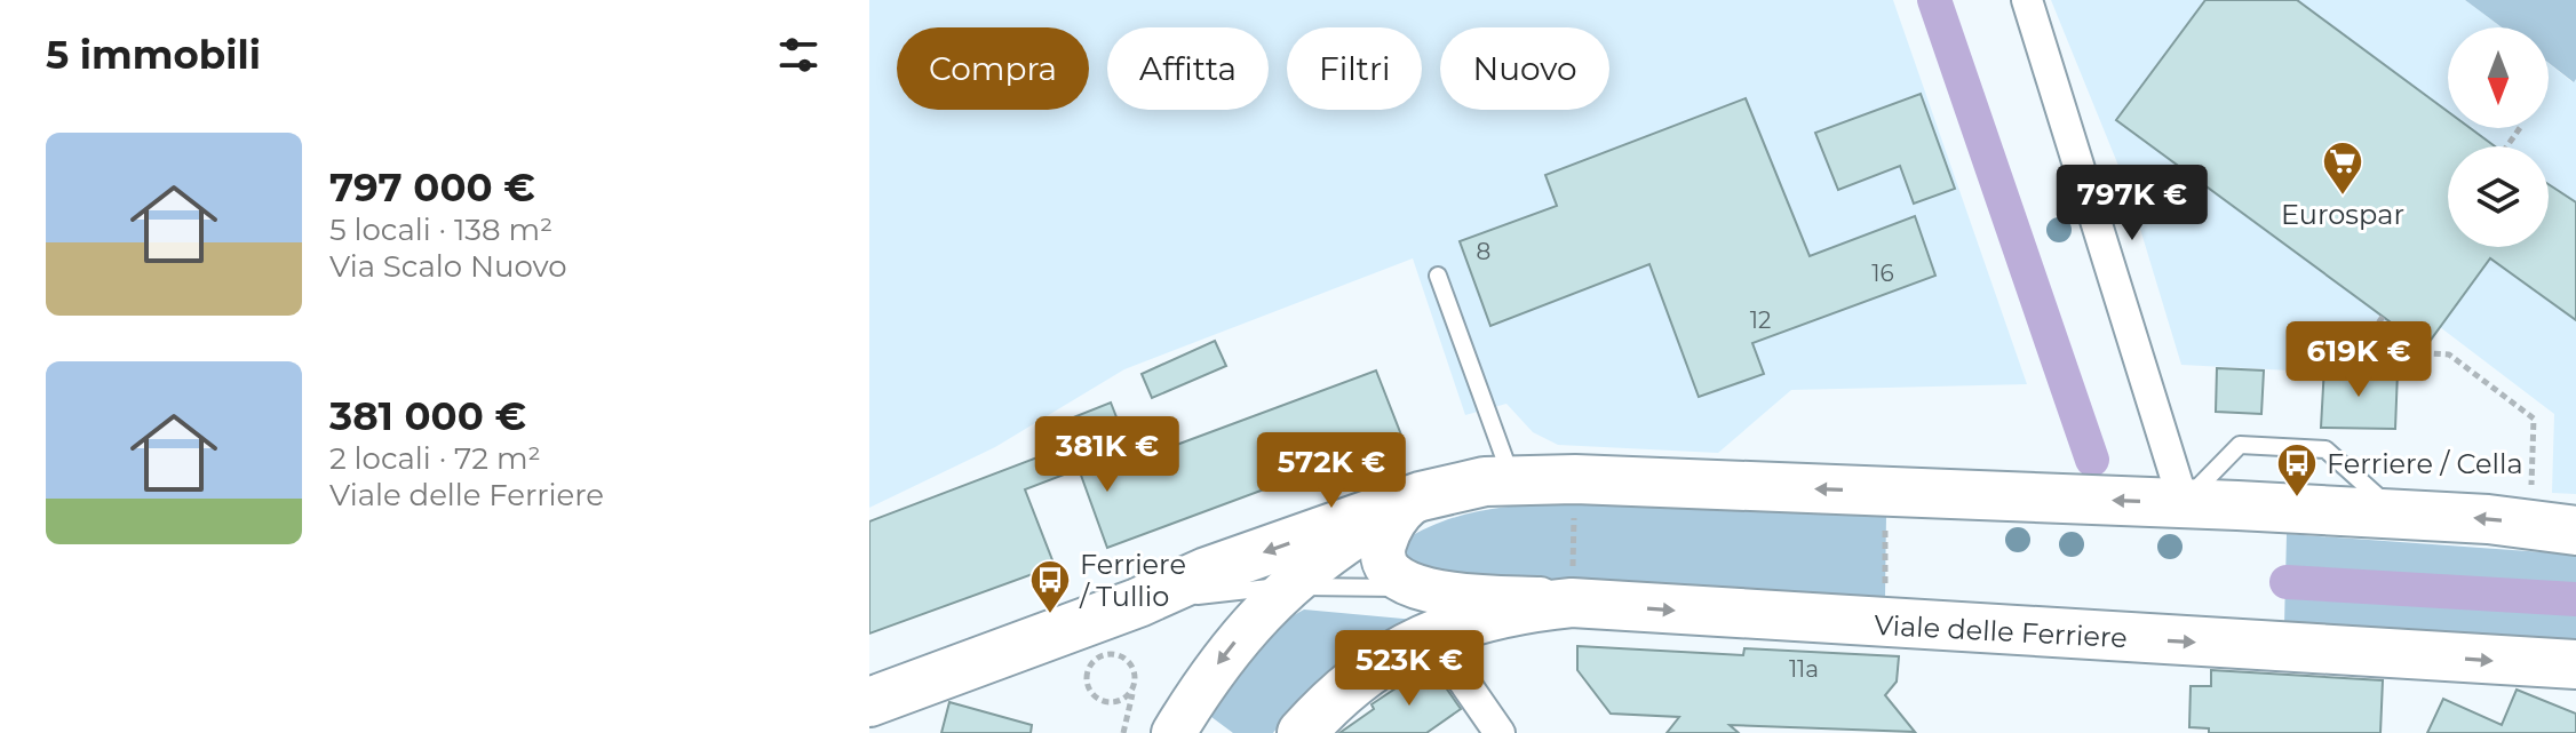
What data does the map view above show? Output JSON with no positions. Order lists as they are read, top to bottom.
{
  "streets": {
    "main road": ["Viale delle Ferriere"]
  },
  "places": {
    "supermarket": ["Eurospar"],
    "bus stop": ["Ferriere / Cella", "Ferriere / Tullio"]
  },
  "house_numbers": [
    "8",
    "16",
    "12",
    "11a"
  ],
  "north": "bottom",
  "page": {
    "heading": "5 immobili",
    "chip": [
      "Compra",
      "Affitta",
      "Filtri",
      "Nuovo"
    ],
    "list": [
      {
        "name": "797 000 €",
        "note": "5 locali · 138 m² · Via Scalo Nuovo"
      },
      {
        "name": "381 000 €",
        "note": "2 locali · 72 m² · Viale delle Ferriere"
      }
    ],
    "price": [
      "797K €",
      "619K €",
      "381K €",
      "572K €",
      "523K €"
    ]
  }
}
